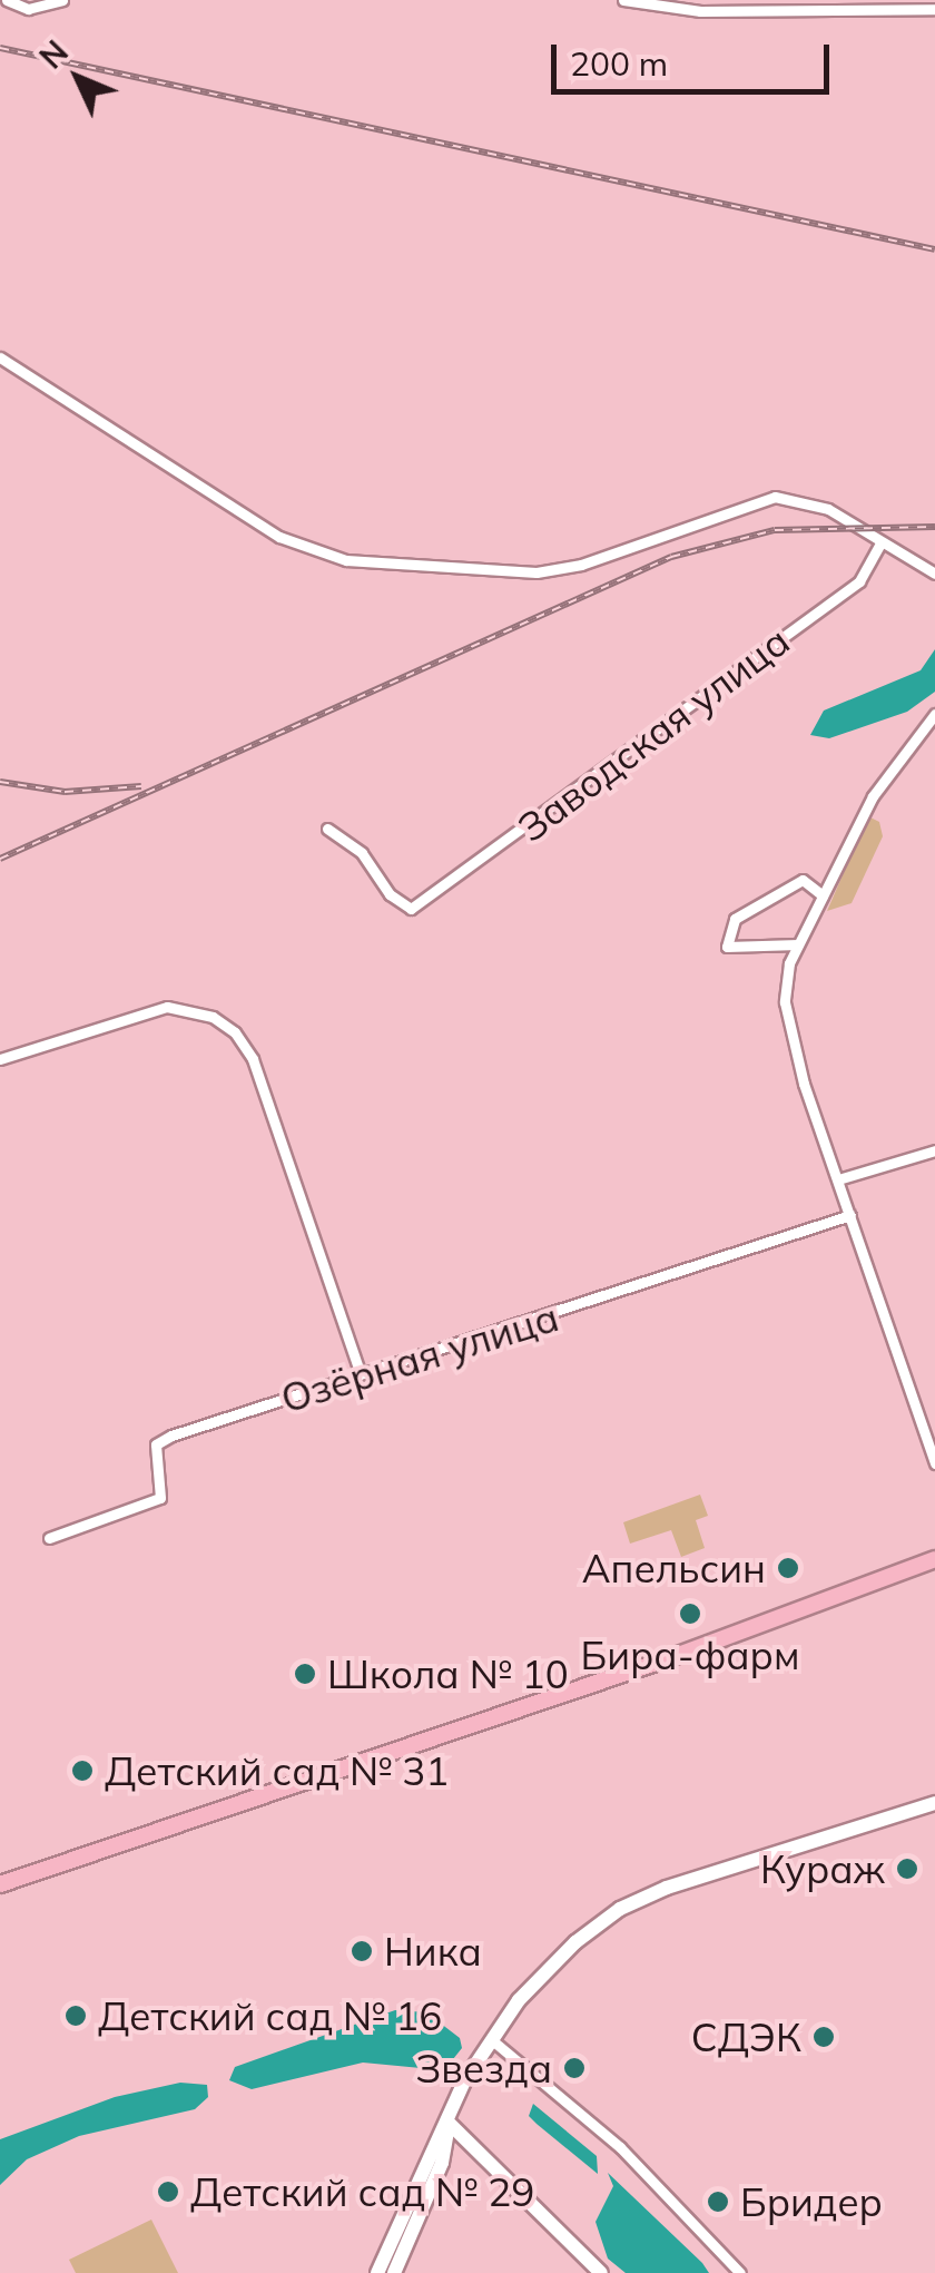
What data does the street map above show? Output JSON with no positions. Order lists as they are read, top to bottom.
{
  "streets": {
    "street": ["Заводская улица", "Озёрная улица"]
  },
  "places": [
    "Апельсин",
    "Бира-фарм",
    "Школа № 10",
    "Детский сад № 31",
    "Кураж",
    "Ника",
    "Детский сад № 16",
    "СДЭК",
    "Звезда",
    "Детский сад № 29",
    "Бридер"
  ],
  "scale_bar": "200 m",
  "north": "top left"
}
